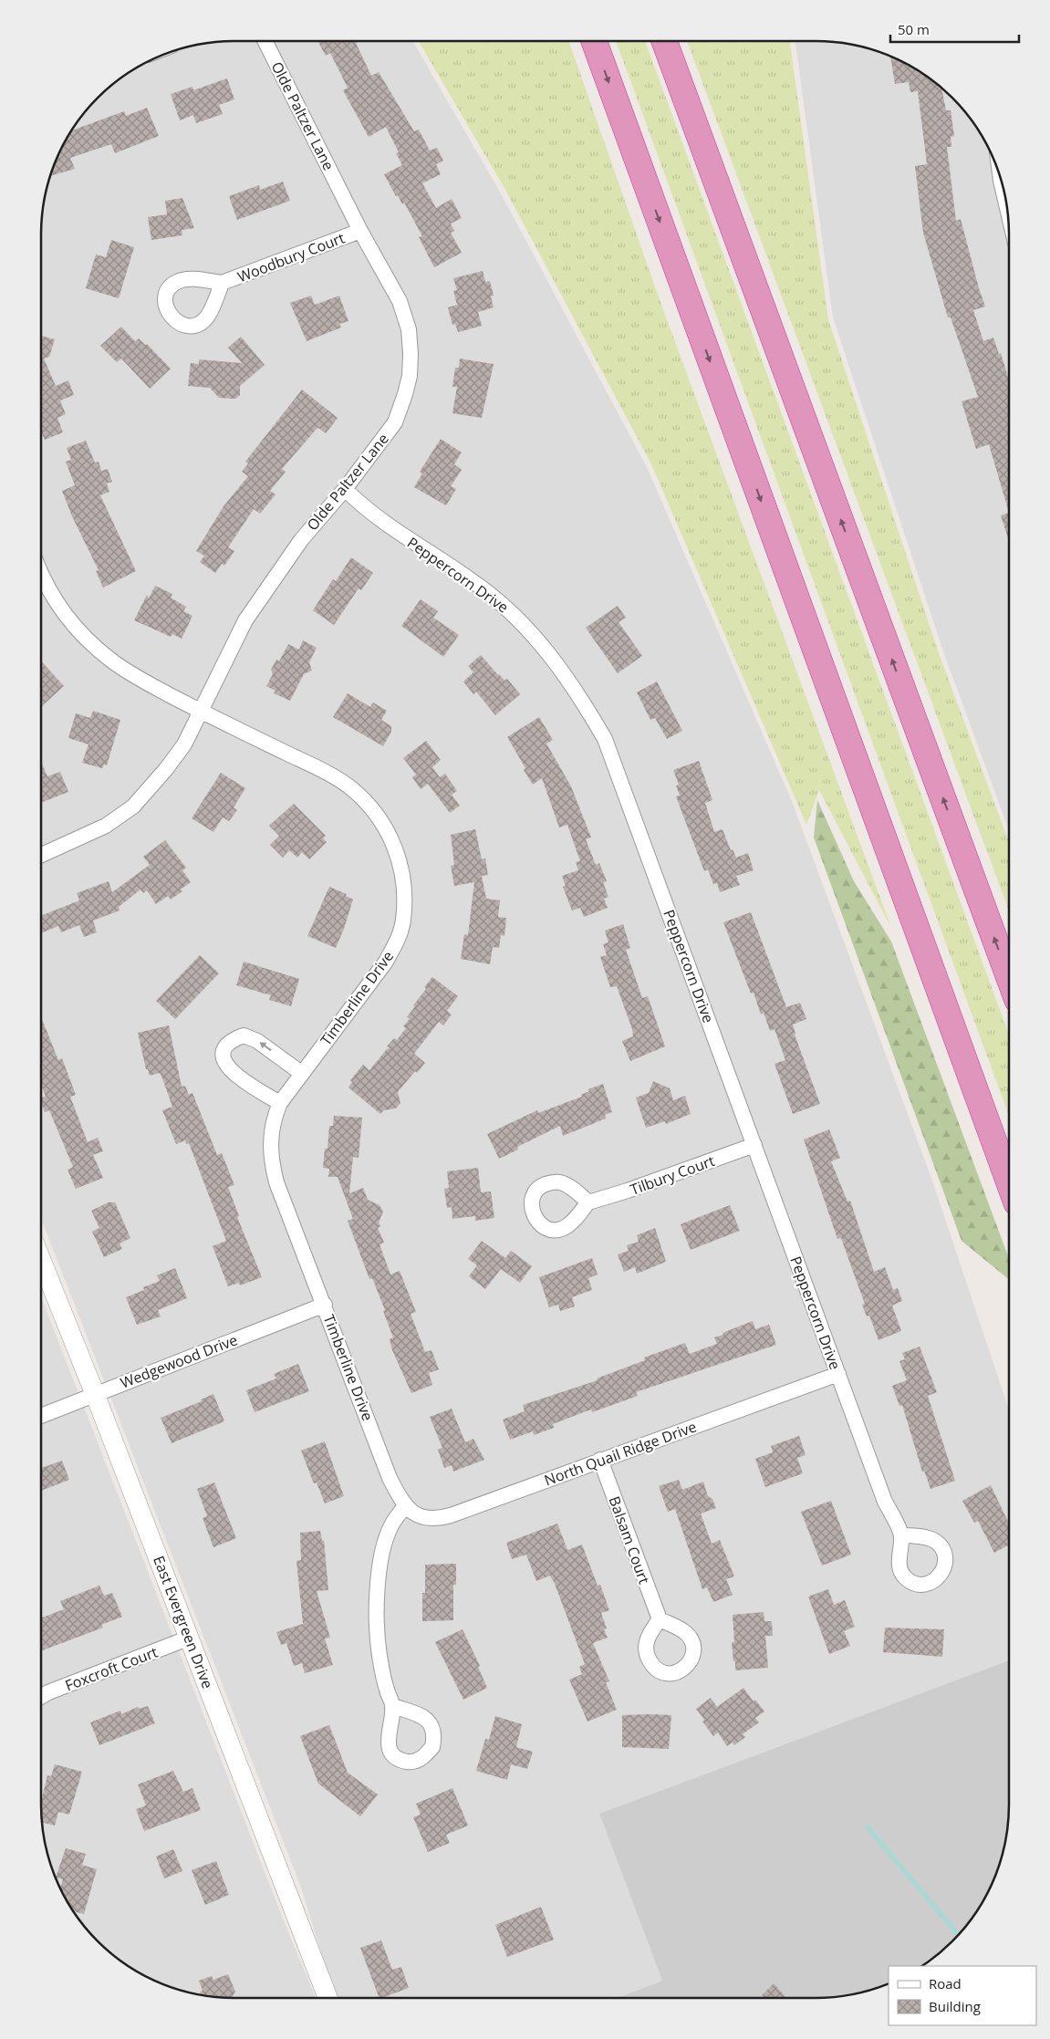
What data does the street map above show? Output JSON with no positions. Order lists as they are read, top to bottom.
{
  "streets": {
    "street": [
      "Olde Paltzer Lane",
      "Woodbury Court",
      "Peppercorn Drive",
      "Timberline Drive",
      "Tilbury Court",
      "Wedgewood Drive",
      "North Quail Ridge Drive",
      "Balsam Court",
      "East Evergreen Drive",
      "Foxcroft Court"
    ]
  },
  "crossings": [
    ["Olde Paltzer Lane", "Woodbury Court"],
    ["Olde Paltzer Lane", "Peppercorn Drive"],
    ["Olde Paltzer Lane", "Timberline Drive"],
    ["Peppercorn Drive", "Tilbury Court"],
    ["Peppercorn Drive", "North Quail Ridge Drive"],
    ["Timberline Drive", "Wedgewood Drive"],
    ["Timberline Drive", "North Quail Ridge Drive"],
    ["Wedgewood Drive", "East Evergreen Drive"],
    ["North Quail Ridge Drive", "Balsam Court"],
    ["East Evergreen Drive", "Foxcroft Court"]
  ],
  "legend": ["Road", "Building"],
  "scale_bar": "50 m"
}
